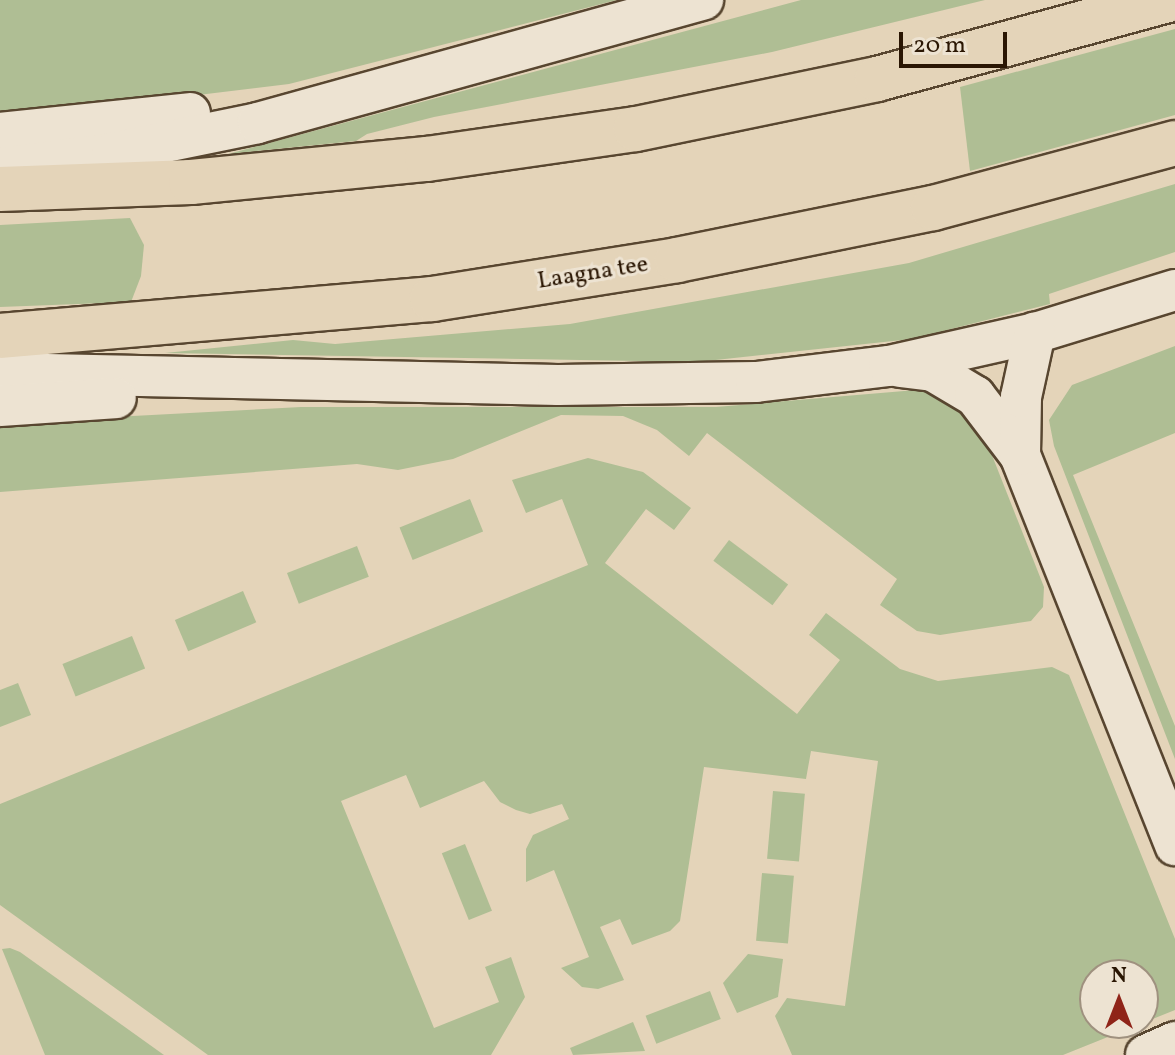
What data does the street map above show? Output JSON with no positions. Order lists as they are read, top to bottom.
{
  "streets": {
    "main road": ["Laagna tee"]
  },
  "scale_bar": "20 m",
  "north": "top"
}
